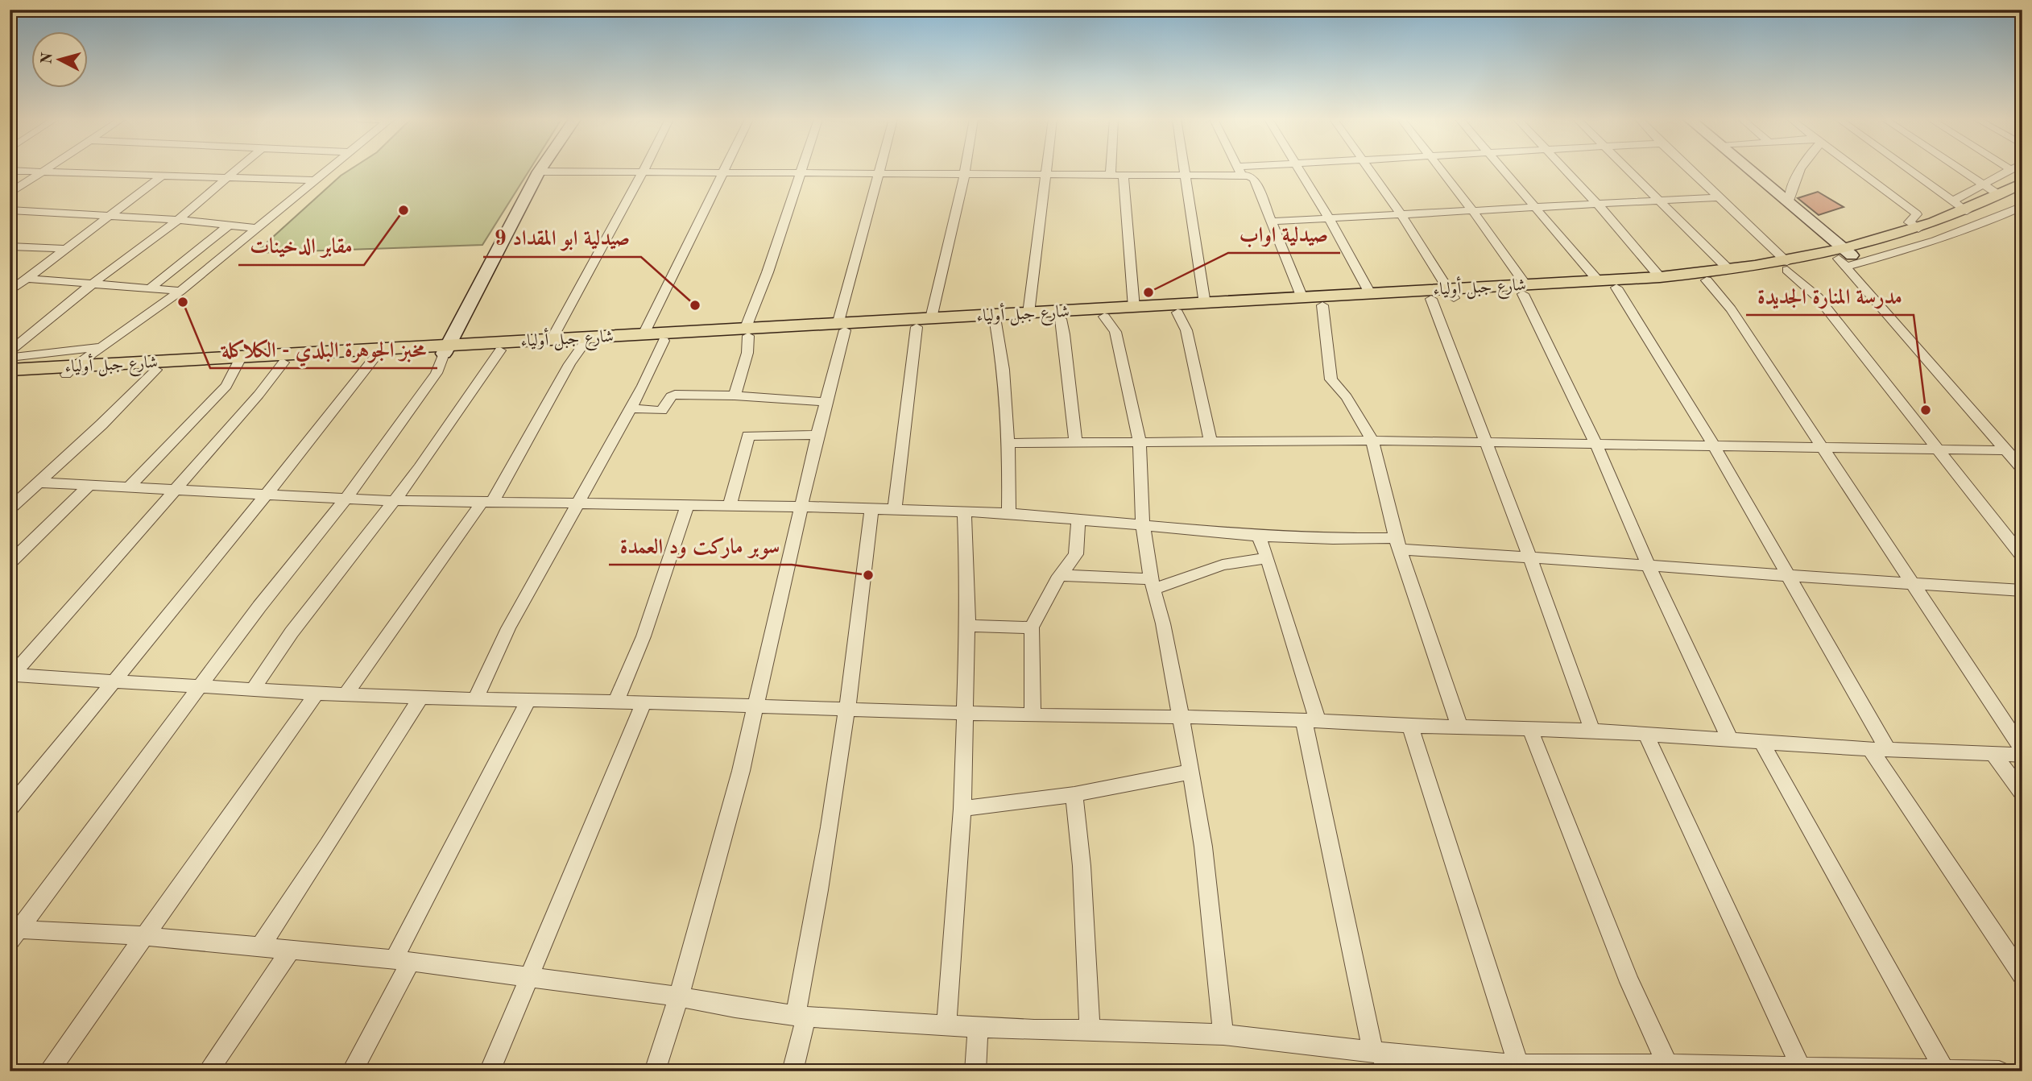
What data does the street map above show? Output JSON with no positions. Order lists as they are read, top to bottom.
{
  "streets": {
    "main road": ["شارع جبل أولياء"]
  },
  "places": [
    "مقابر الدخينات",
    "صيدلية اواب",
    "مخبز الجوهرة البلدي - الكلاكلة",
    "صيدلية ابو المقداد 9",
    "مدرسة المنارة الجديدة",
    "سوبر ماركت ود العمدة"
  ],
  "north": "left"
}
